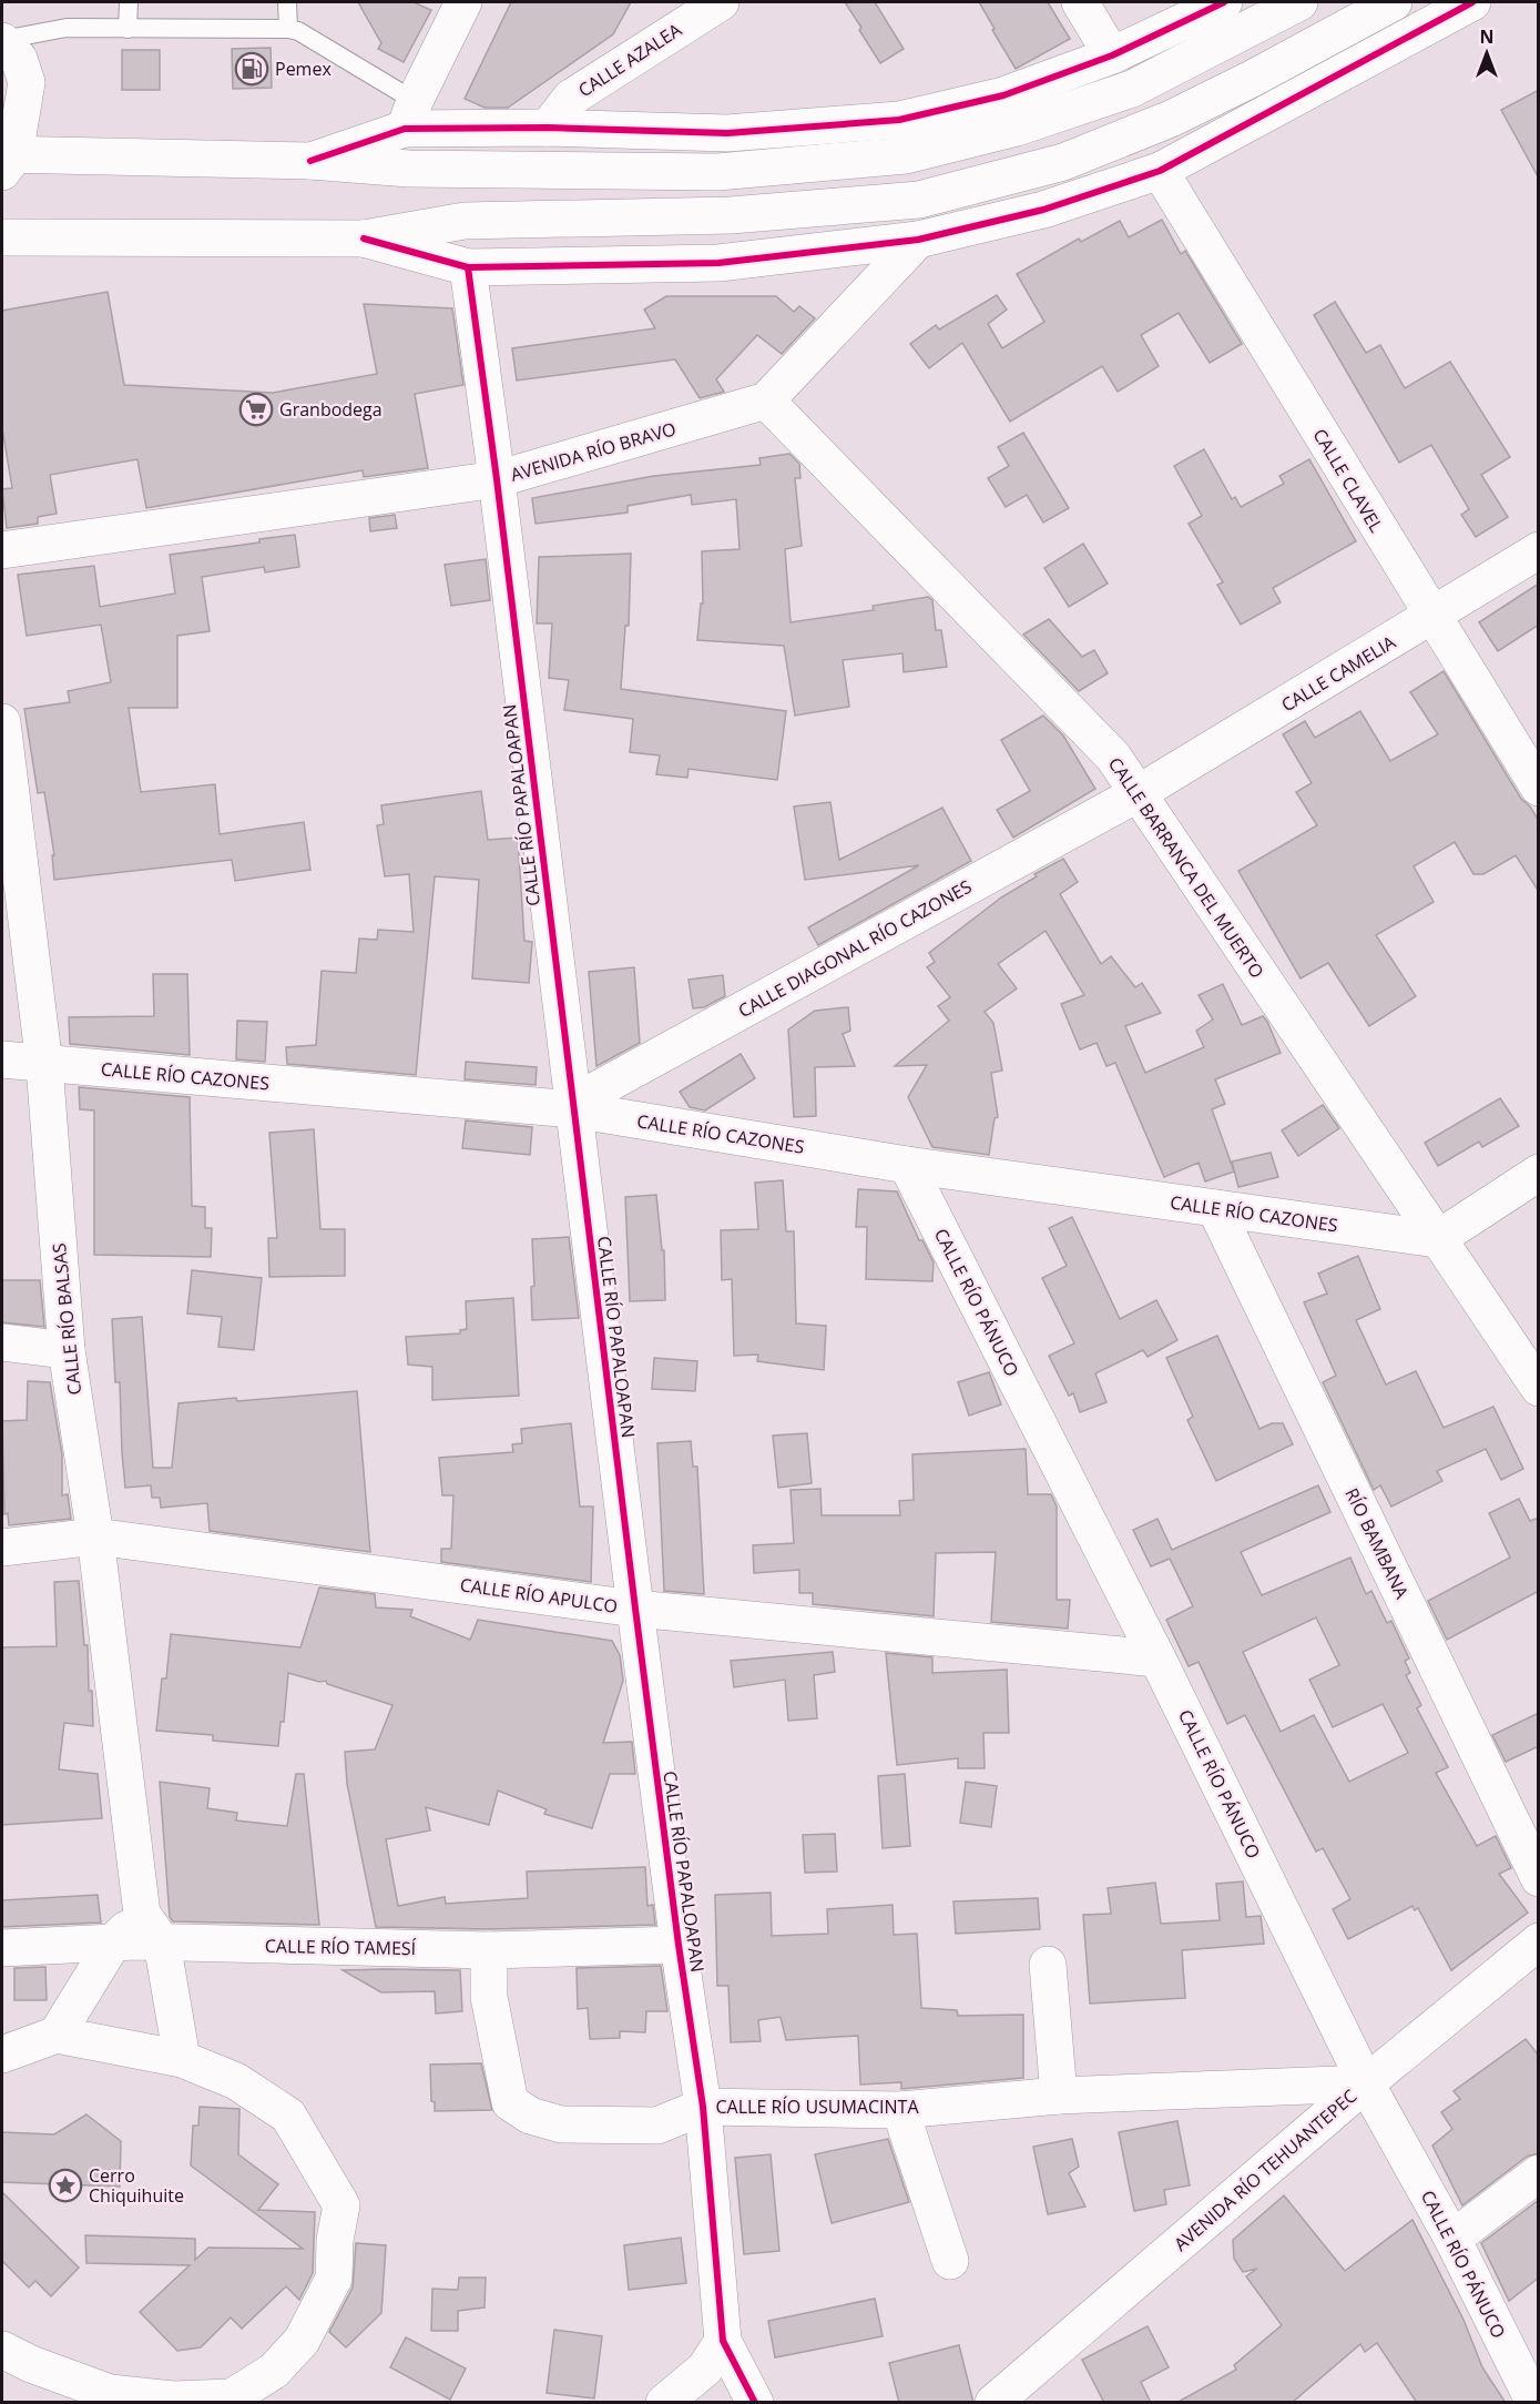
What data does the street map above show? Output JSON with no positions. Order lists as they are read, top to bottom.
{
  "streets": {
    "street": [
      "CALLE AZALEA",
      "AVENIDA RÍO BRAVO",
      "CALLE CLAVEL",
      "CALLE CAMELIA",
      "CALLE RÍO PAPALOAPAN",
      "CALLE BARRANCA DEL MUERTO",
      "CALLE DIAGONAL RÍO CAZONES",
      "CALLE RÍO CAZONES",
      "CALLE RÍO PÁNUCO",
      "CALLE RÍO BALSAS",
      "RÍO BAMBANA",
      "CALLE RÍO APULCO",
      "CALLE RÍO TAMESÍ",
      "CALLE RÍO USUMACINTA",
      "AVENIDA RÍO TEHUANTEPEC"
    ]
  },
  "crossings": [
    ["AVENIDA RÍO BRAVO", "CALLE RÍO PAPALOAPAN"],
    ["AVENIDA RÍO BRAVO", "CALLE BARRANCA DEL MUERTO"],
    ["CALLE CLAVEL", "CALLE CAMELIA"],
    ["CALLE CAMELIA", "CALLE BARRANCA DEL MUERTO"],
    ["CALLE CAMELIA", "CALLE DIAGONAL RÍO CAZONES"],
    ["CALLE RÍO PAPALOAPAN", "CALLE DIAGONAL RÍO CAZONES"],
    ["CALLE RÍO PAPALOAPAN", "CALLE RÍO CAZONES"],
    ["CALLE RÍO PAPALOAPAN", "CALLE RÍO APULCO"],
    ["CALLE RÍO PAPALOAPAN", "CALLE RÍO TAMESÍ"],
    ["CALLE RÍO PAPALOAPAN", "CALLE RÍO USUMACINTA"],
    ["CALLE BARRANCA DEL MUERTO", "CALLE DIAGONAL RÍO CAZONES"],
    ["CALLE BARRANCA DEL MUERTO", "CALLE RÍO CAZONES"],
    ["CALLE DIAGONAL RÍO CAZONES", "CALLE RÍO CAZONES"],
    ["CALLE RÍO CAZONES", "CALLE RÍO PÁNUCO"],
    ["CALLE RÍO CAZONES", "CALLE RÍO BALSAS"],
    ["CALLE RÍO CAZONES", "RÍO BAMBANA"],
    ["CALLE RÍO PÁNUCO", "CALLE RÍO APULCO"],
    ["CALLE RÍO PÁNUCO", "CALLE RÍO USUMACINTA"],
    ["CALLE RÍO PÁNUCO", "AVENIDA RÍO TEHUANTEPEC"],
    ["CALLE RÍO BALSAS", "CALLE RÍO APULCO"],
    ["CALLE RÍO BALSAS", "CALLE RÍO TAMESÍ"],
    ["CALLE RÍO TAMESÍ", "CALLE RÍO USUMACINTA"],
    ["CALLE RÍO USUMACINTA", "AVENIDA RÍO TEHUANTEPEC"]
  ],
  "places": {
    "fuel station": ["Pemex"],
    "supermarket": ["Granbodega"],
    "place": ["Cerro Chiquihuite"]
  },
  "north": "top"
}
